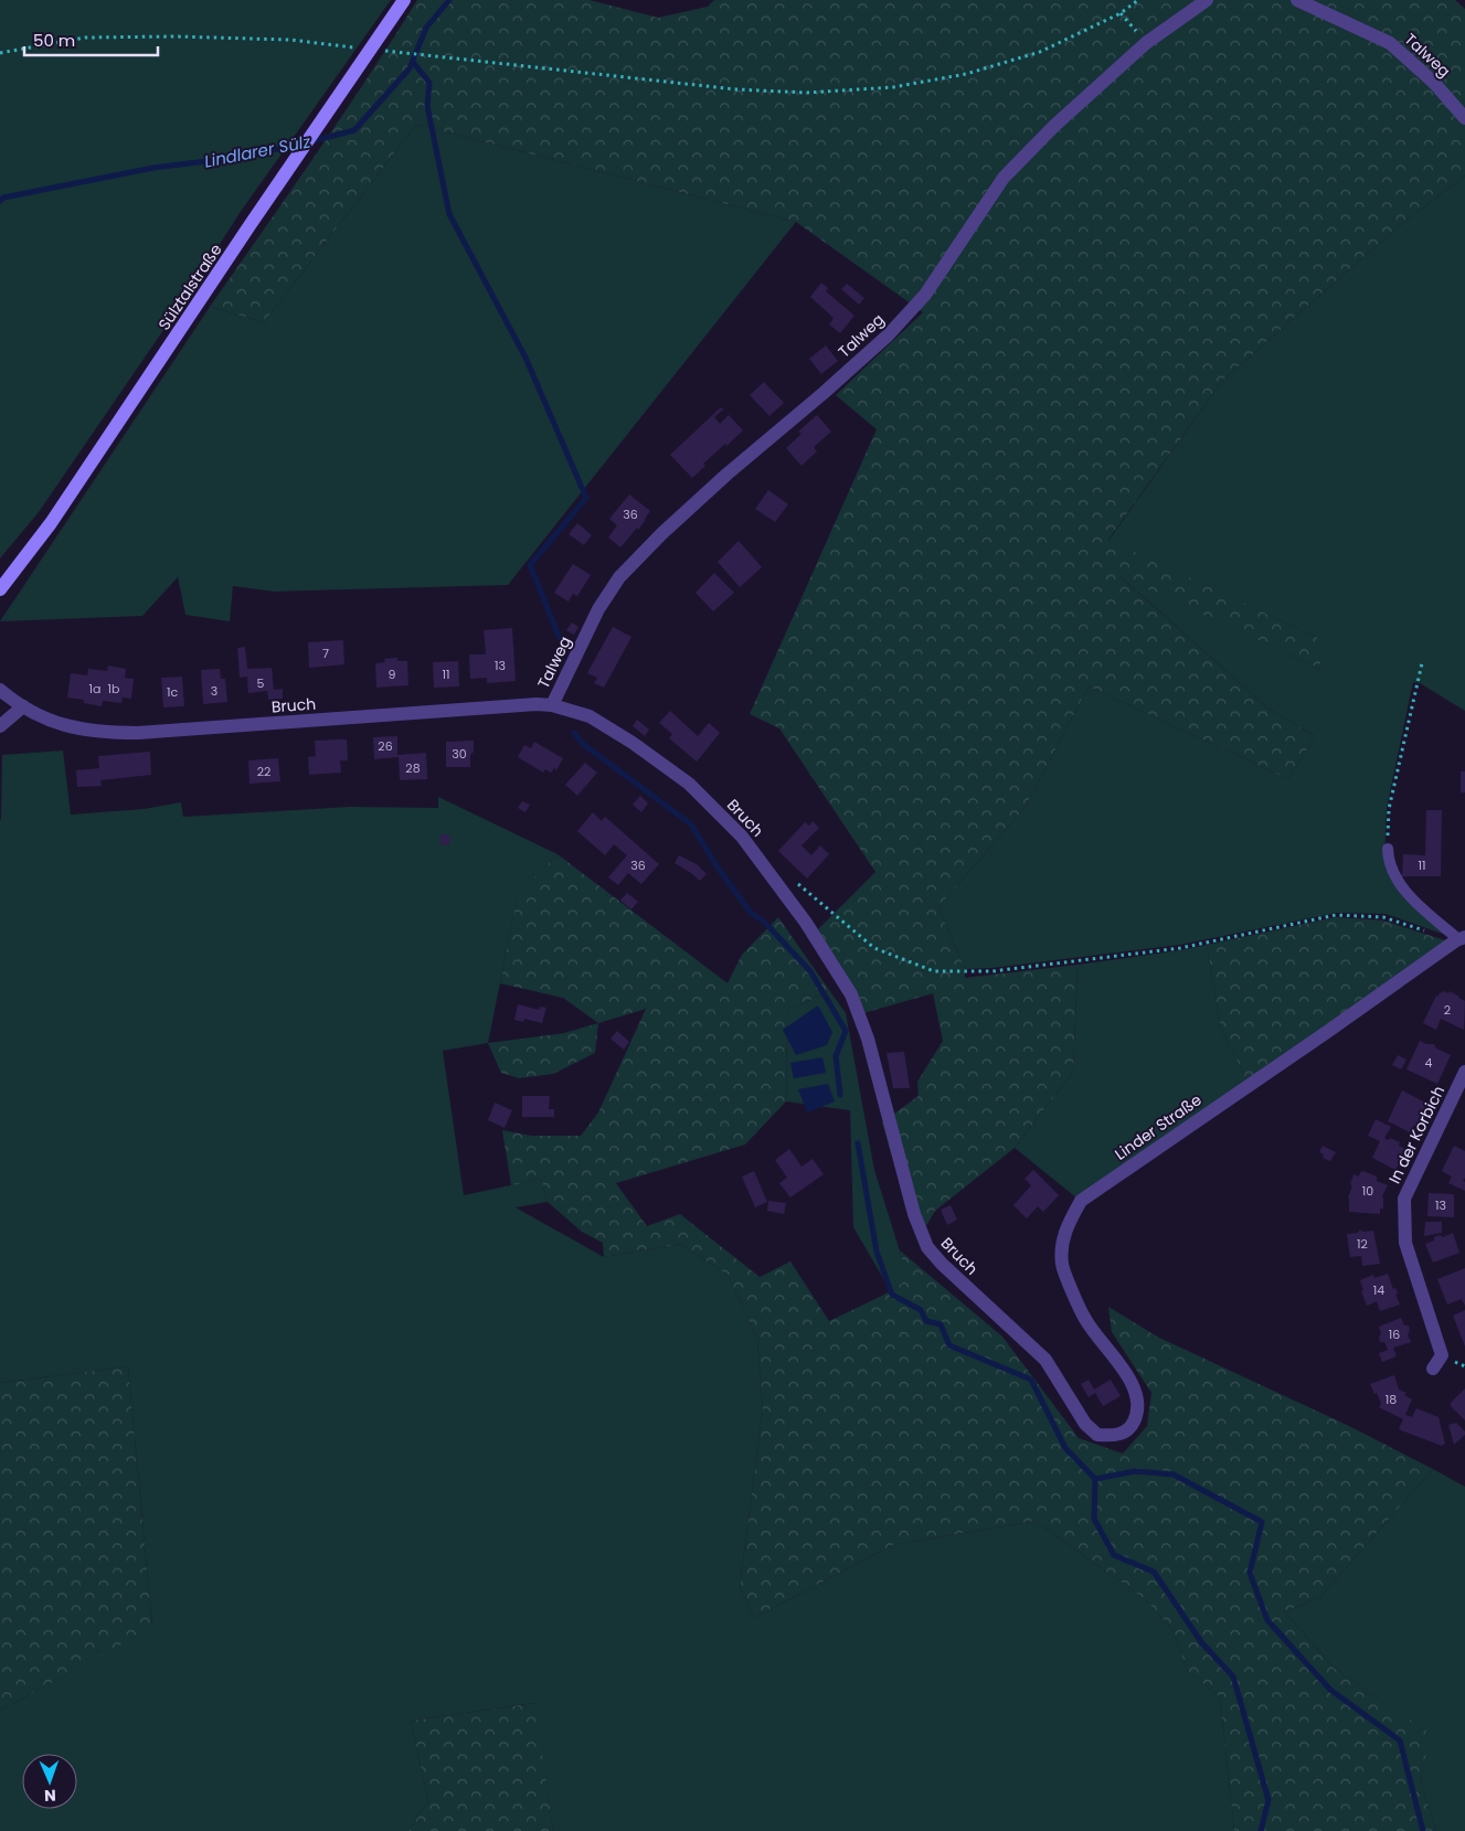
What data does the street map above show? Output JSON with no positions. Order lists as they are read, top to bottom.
{
  "streets": {
    "main road": ["Sülztalstraße"],
    "street": [
      "Talweg",
      "Bruch",
      "Linder Straße",
      "In der Korbich"
    ]
  },
  "crossings": [
    ["Talweg", "Bruch"],
    ["Bruch", "Linder Straße"]
  ],
  "water": ["Lindlarer Sülz"],
  "house_numbers": [
    "36",
    "7",
    "13",
    "9",
    "11",
    "5",
    "1a",
    "1b",
    "3",
    "1c",
    "26",
    "30",
    "28",
    "22",
    "36",
    "11",
    "2",
    "4",
    "10",
    "13",
    "12",
    "14",
    "16",
    "18"
  ],
  "scale_bar": "50 m",
  "north": "bottom"
}
